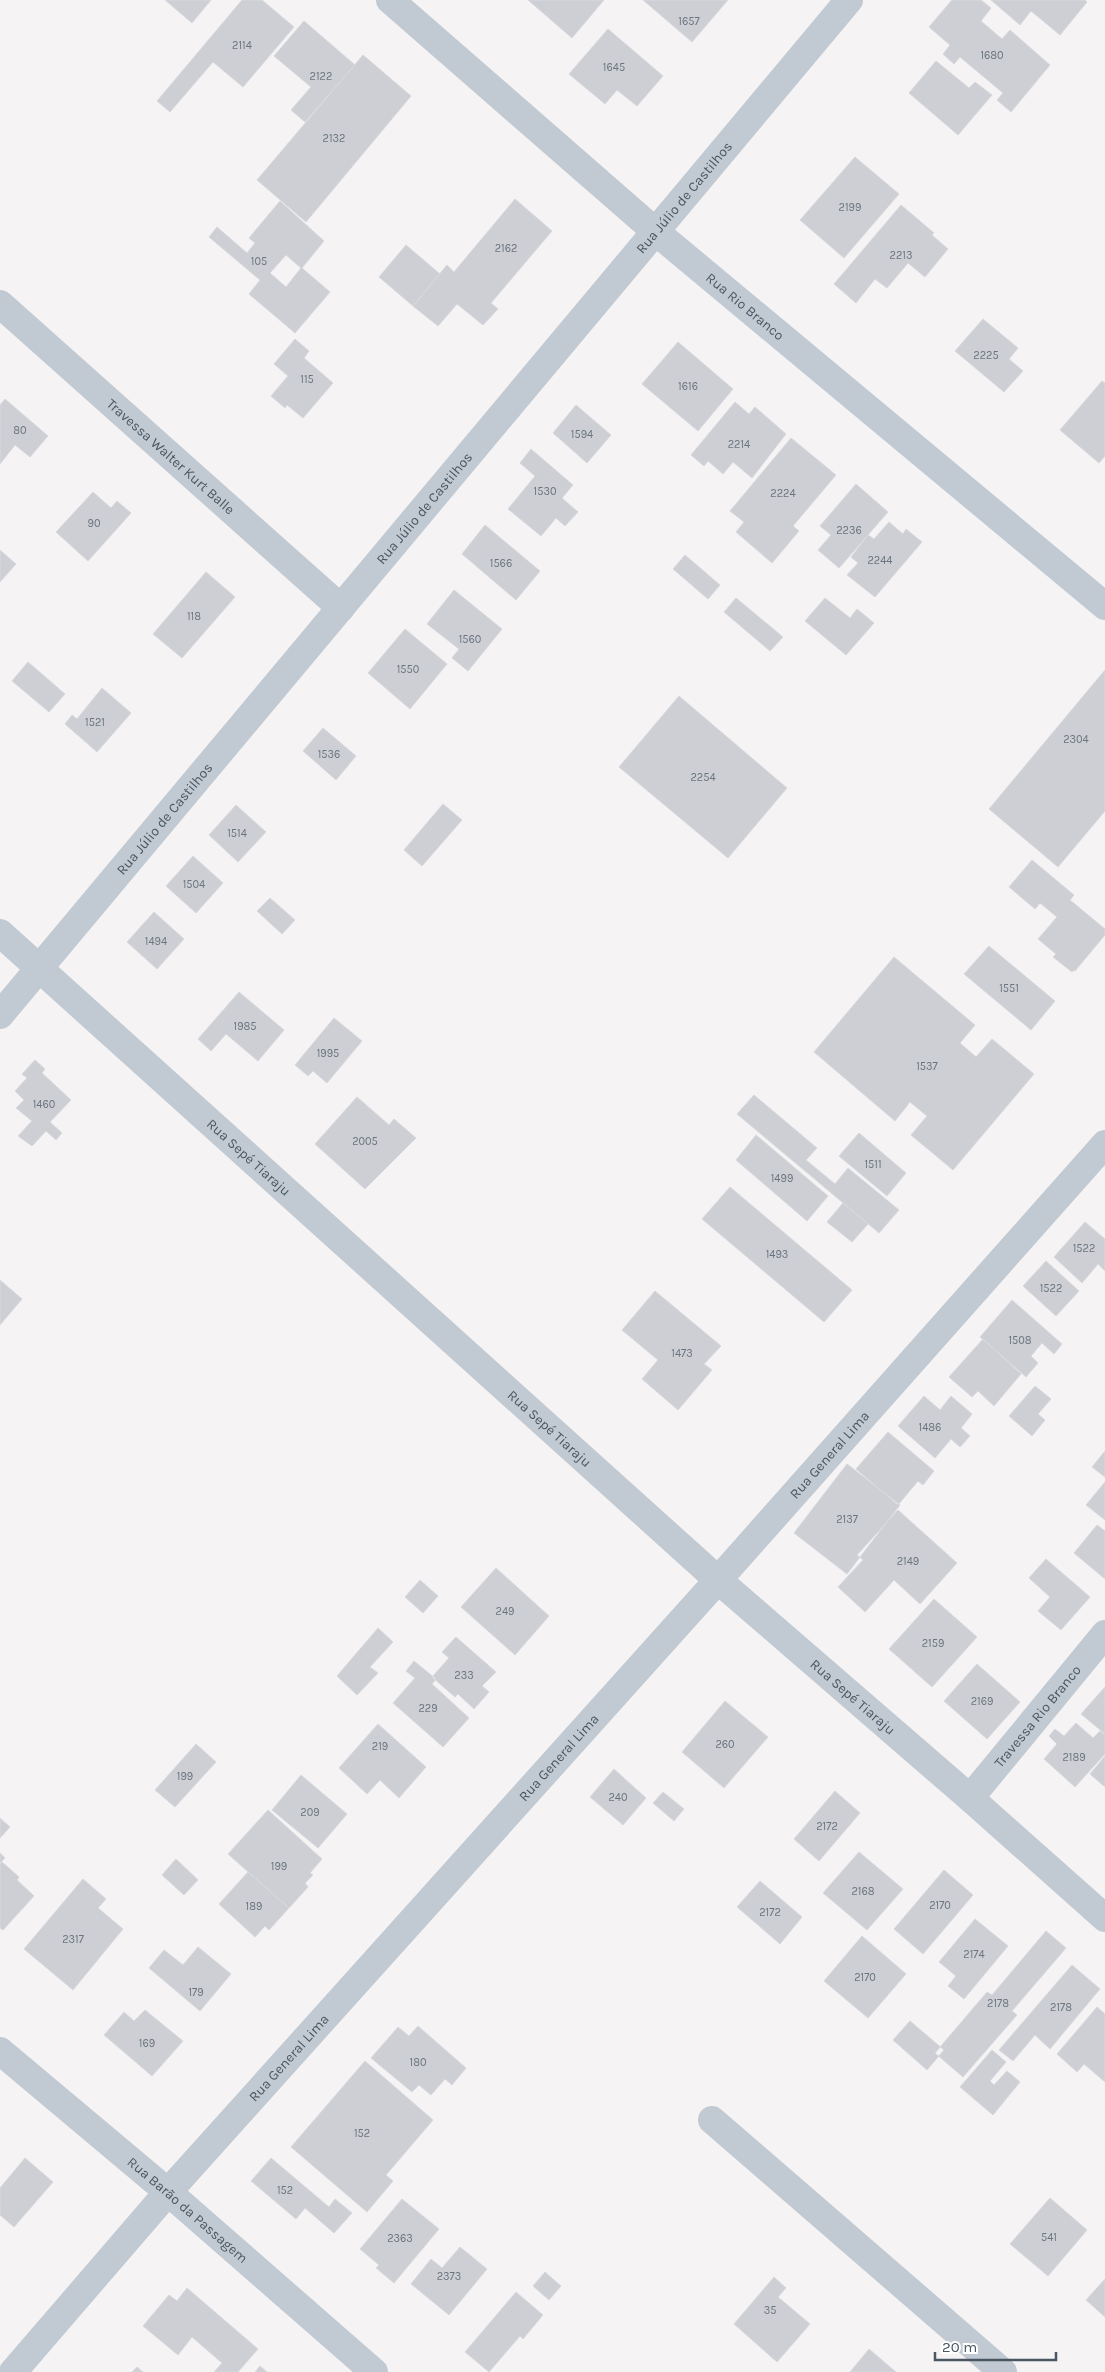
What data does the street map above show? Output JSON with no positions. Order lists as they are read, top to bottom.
{
  "streets": {
    "street": [
      "Rua Júlio de Castilhos",
      "Rua Rio Branco",
      "Travessa Walter Kurt Balle",
      "Rua Sepé Tiaraju",
      "Rua General Lima",
      "Travessa Rio Branco",
      "Rua Barão da Passagem"
    ]
  },
  "crossings": [
    ["Rua Júlio de Castilhos", "Rua Rio Branco"],
    ["Rua Júlio de Castilhos", "Travessa Walter Kurt Balle"],
    ["Rua Júlio de Castilhos", "Rua Sepé Tiaraju"],
    ["Rua Sepé Tiaraju", "Rua General Lima"],
    ["Rua Sepé Tiaraju", "Travessa Rio Branco"],
    ["Rua General Lima", "Rua Barão da Passagem"]
  ],
  "house_numbers": [
    "1657",
    "2114",
    "1680",
    "1645",
    "2122",
    "2132",
    "2199",
    "2162",
    "2213",
    "105",
    "2225",
    "115",
    "1616",
    "80",
    "1594",
    "2214",
    "1530",
    "2224",
    "90",
    "2236",
    "2244",
    "1566",
    "118",
    "1560",
    "1550",
    "1521",
    "2304",
    "1536",
    "2254",
    "1514",
    "1504",
    "1494",
    "1551",
    "1985",
    "1995",
    "1537",
    "1460",
    "2005",
    "1511",
    "1499",
    "1522",
    "1493",
    "1522",
    "1508",
    "1473",
    "1486",
    "2137",
    "2149",
    "249",
    "2159",
    "233",
    "2169",
    "229",
    "260",
    "219",
    "2189",
    "199",
    "240",
    "209",
    "2172",
    "199",
    "2168",
    "2170",
    "189",
    "2172",
    "2317",
    "2174",
    "2170",
    "179",
    "2178",
    "2178",
    "169",
    "180",
    "152",
    "152",
    "541",
    "2363",
    "2373",
    "35"
  ],
  "scale_bar": "20 m"
}
